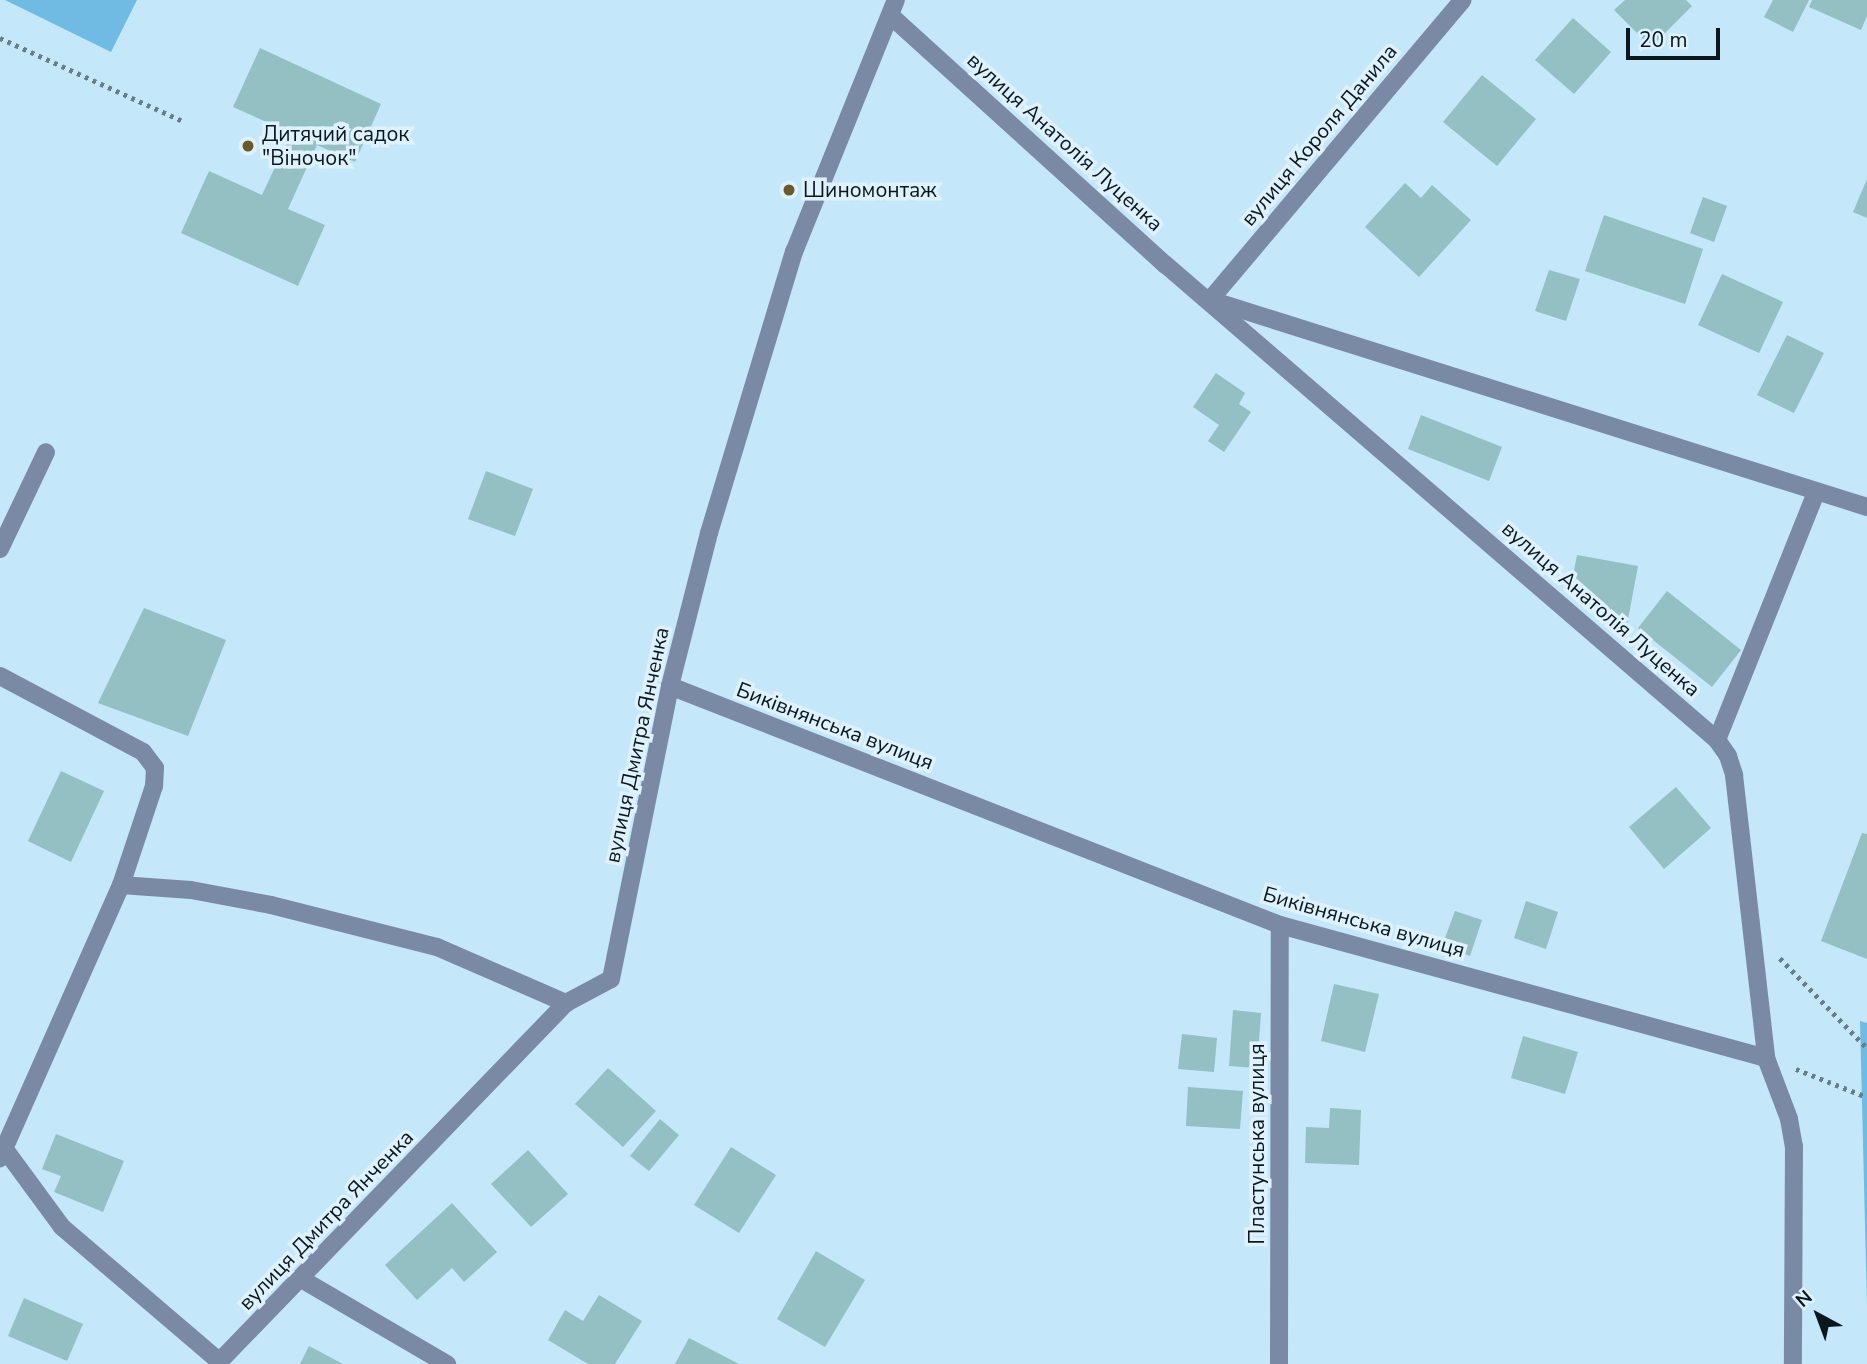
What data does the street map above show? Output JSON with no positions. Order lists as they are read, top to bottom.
{
  "streets": {
    "street": [
      "вулиця Короля Данила",
      "вулиця Анатолія Луценка",
      "Биківнянська вулиця",
      "вулиця Дмитра Янченка",
      "Пластунська вулиця"
    ]
  },
  "crossings": [
    ["вулиця Короля Данила", "вулиця Анатолія Луценка"],
    ["вулиця Анатолія Луценка", "Биківнянська вулиця"],
    ["вулиця Анатолія Луценка", "вулиця Дмитра Янченка"],
    ["Биківнянська вулиця", "вулиця Дмитра Янченка"],
    ["Биківнянська вулиця", "Пластунська вулиця"]
  ],
  "places": ["Дитячий садок \"Віночок\"", "Шиномонтаж"],
  "scale_bar": "20 m",
  "north": "top left"
}
